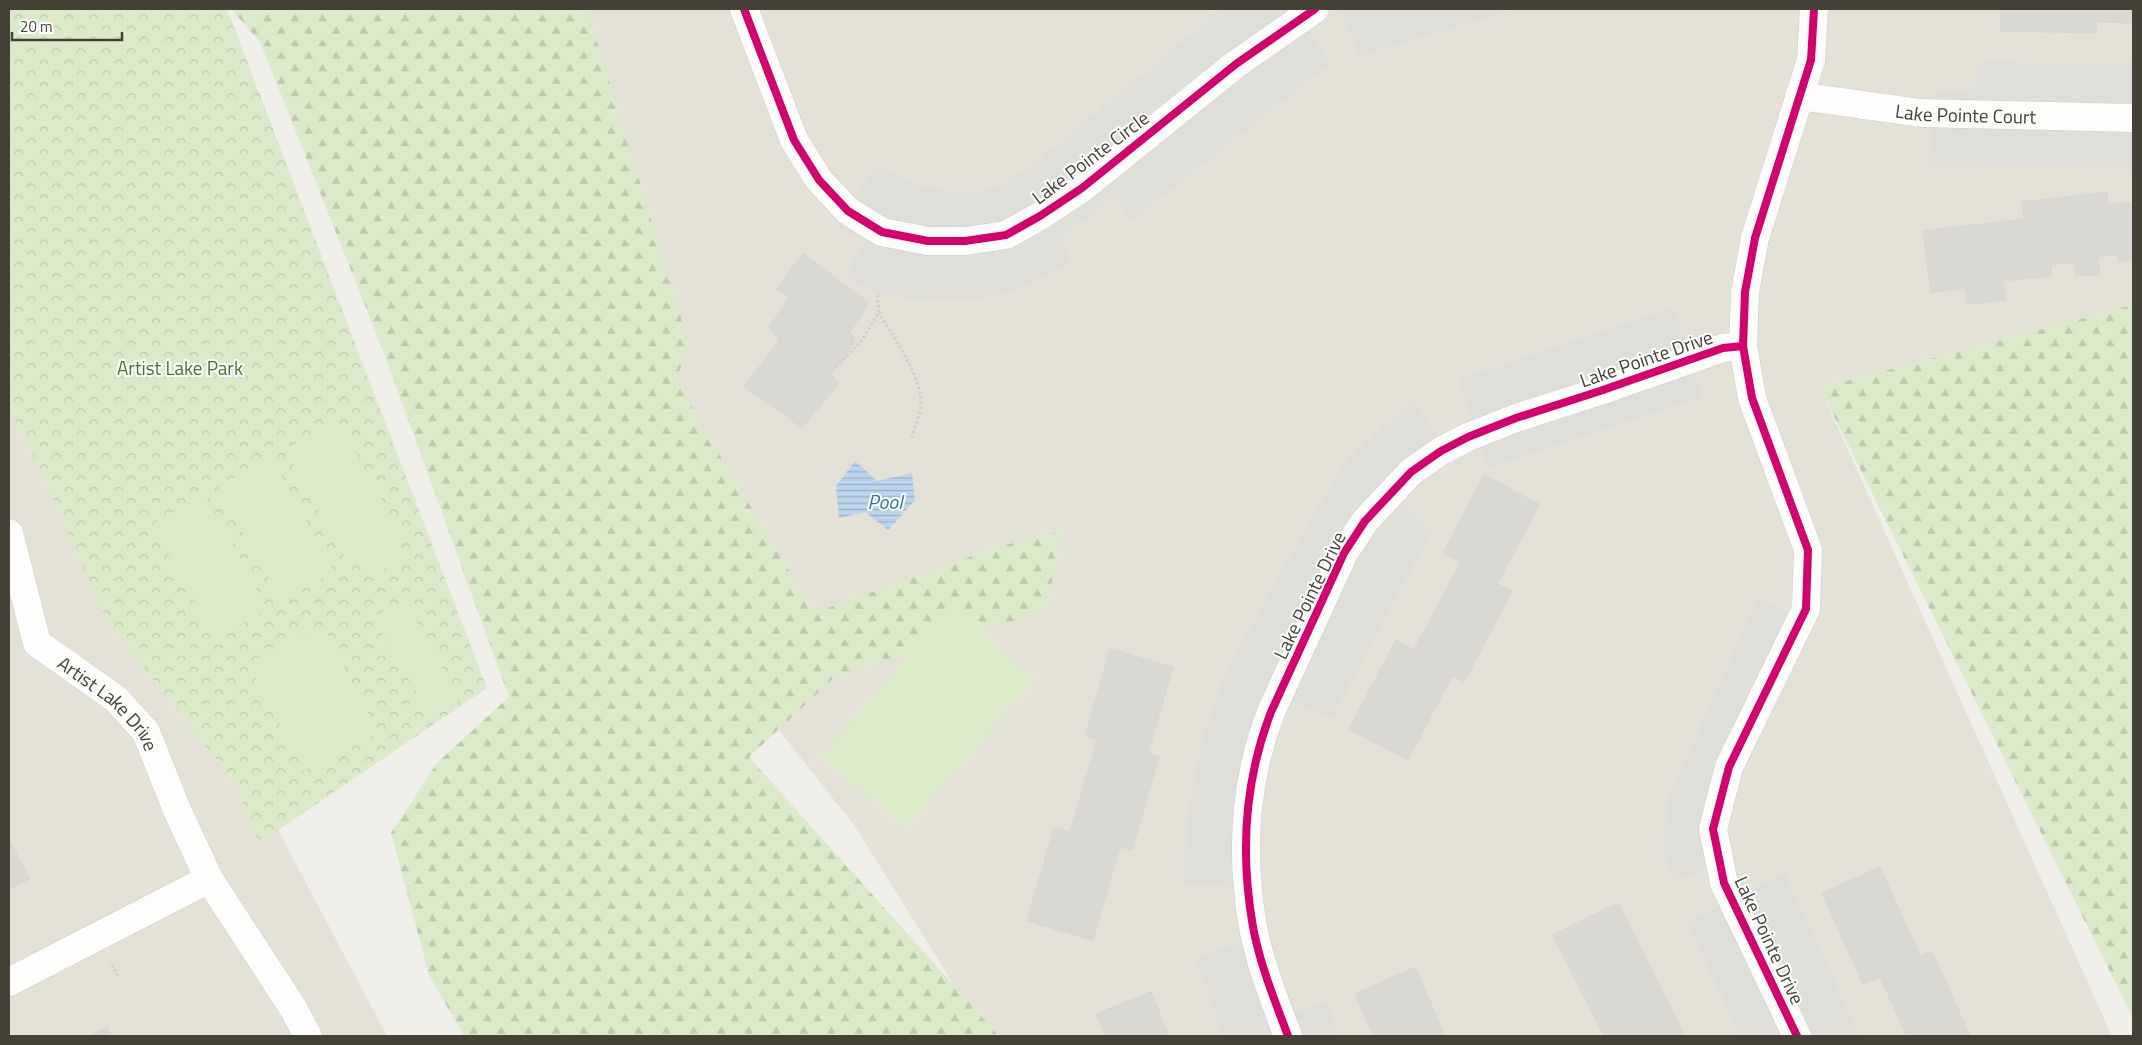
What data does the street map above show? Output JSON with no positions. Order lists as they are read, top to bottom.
{
  "streets": {
    "street": [
      "Lake Pointe Court",
      "Lake Pointe Circle",
      "Lake Pointe Drive",
      "Artist Lake Drive"
    ]
  },
  "crossings": [
    ["Lake Pointe Court", "Lake Pointe Drive"]
  ],
  "water": ["Pool"],
  "parks": ["Artist Lake Park"],
  "scale_bar": "20 m"
}
